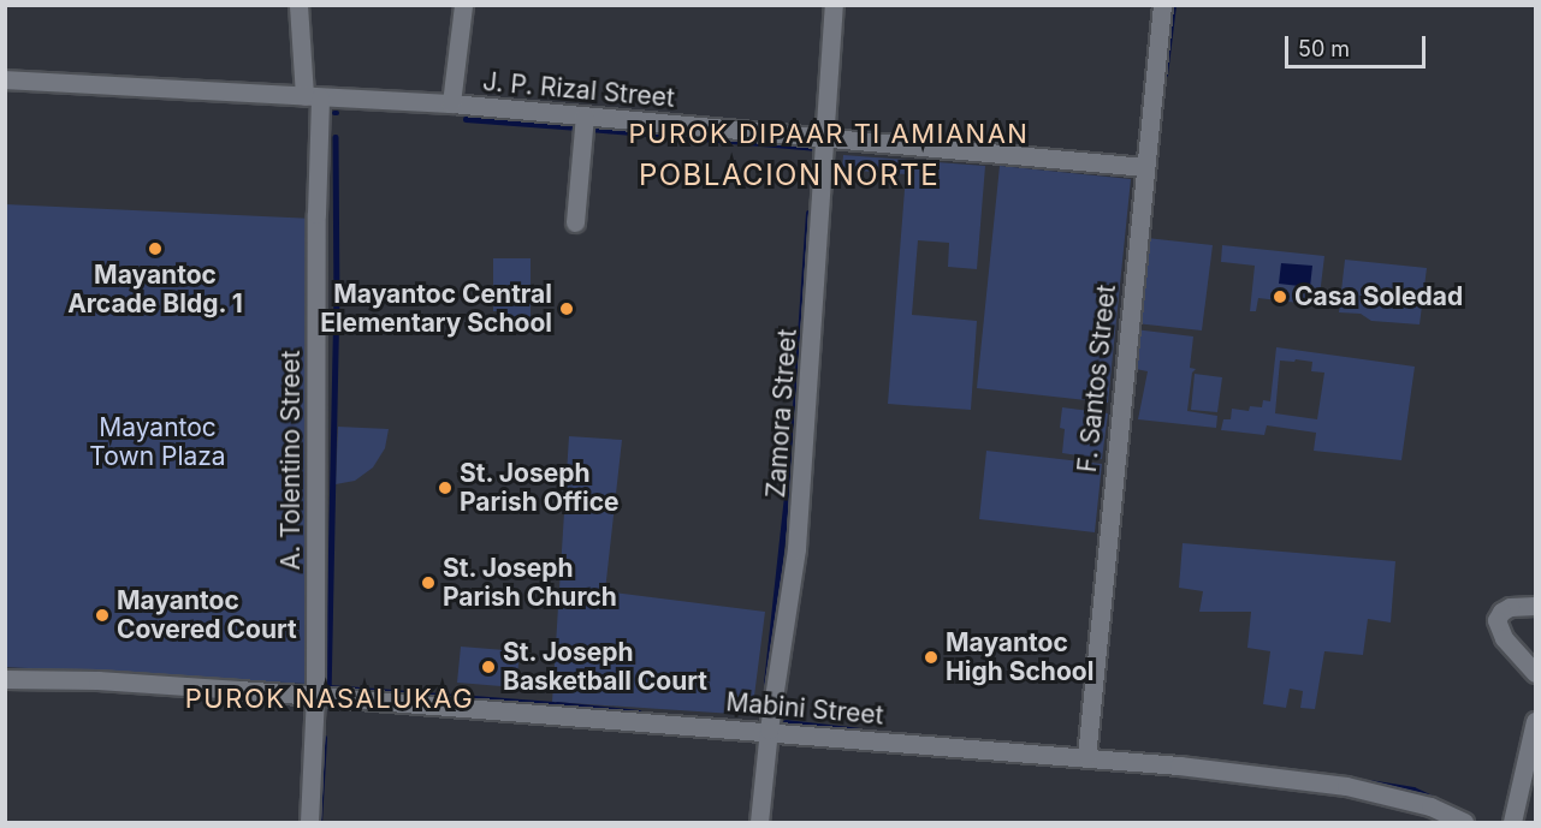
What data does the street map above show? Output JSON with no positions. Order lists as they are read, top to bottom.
{
  "streets": {
    "street": [
      "J. P. Rizal Street",
      "F. Santos Street",
      "Zamora Street",
      "A. Tolentino Street",
      "Mabini Street"
    ]
  },
  "crossings": [
    ["J. P. Rizal Street", "F. Santos Street"],
    ["J. P. Rizal Street", "Zamora Street"],
    ["J. P. Rizal Street", "A. Tolentino Street"],
    ["F. Santos Street", "Mabini Street"],
    ["Zamora Street", "Mabini Street"],
    ["A. Tolentino Street", "Mabini Street"]
  ],
  "districts": ["PUROK DIPAAR TI AMIANAN", "POBLACION NORTE", "PUROK NASALUKAG"],
  "parks": ["Mayantoc Town Plaza"],
  "places": [
    "Mayantoc Arcade Bldg. 1",
    "Casa Soledad",
    "Mayantoc Central Elementary School",
    "St. Joseph Parish Office",
    "St. Joseph Parish Church",
    "Mayantoc Covered Court",
    "Mayantoc High School",
    "St. Joseph Basketball Court"
  ],
  "scale_bar": "50 m"
}
